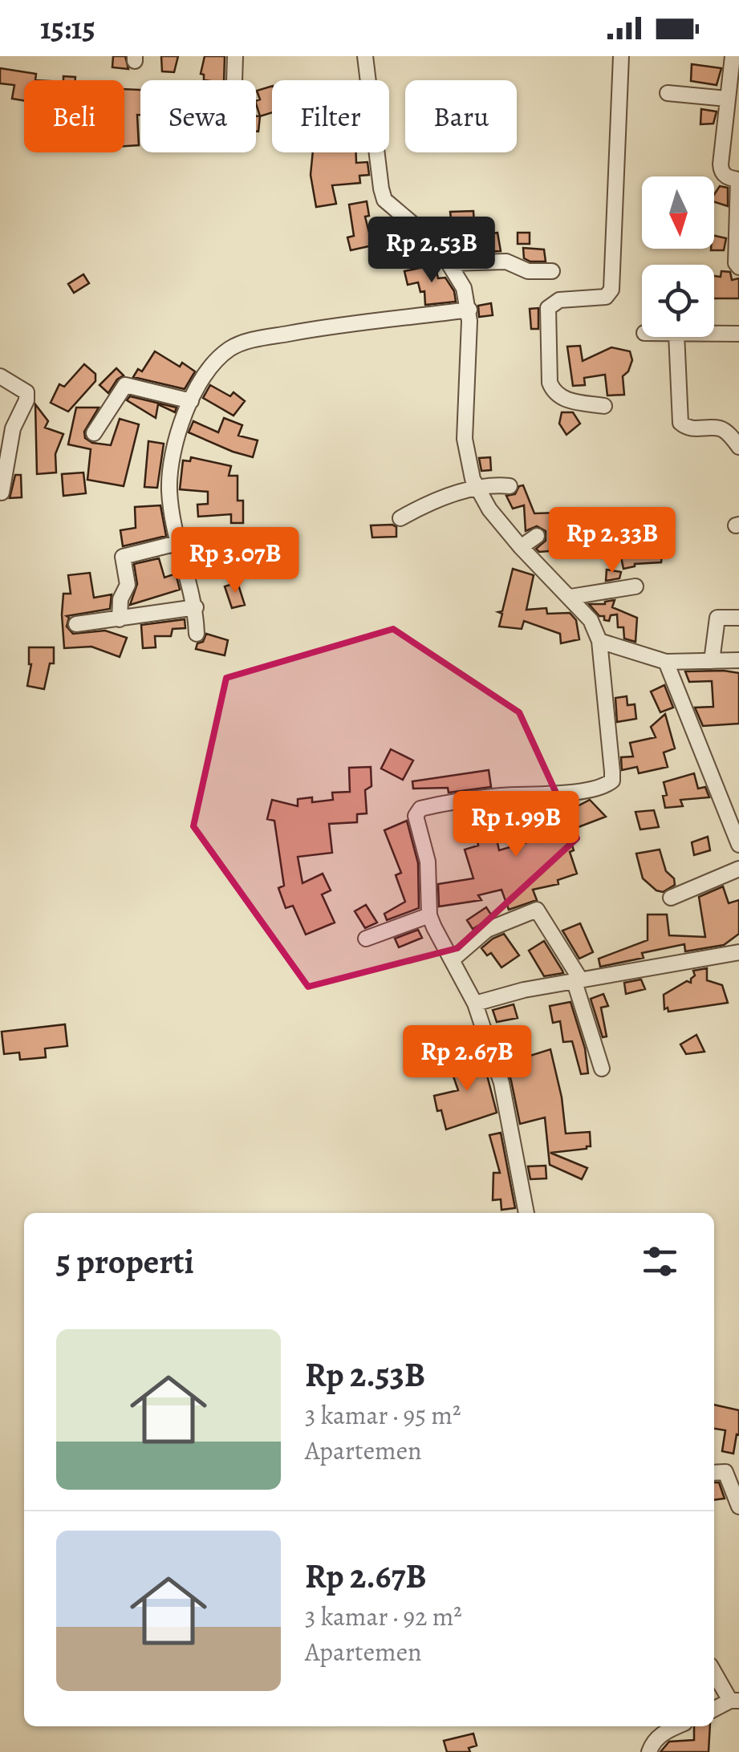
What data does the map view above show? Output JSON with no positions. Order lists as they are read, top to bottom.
{
  "north": "bottom",
  "page": {
    "status": "15:15",
    "chip": [
      "Beli",
      "Sewa",
      "Filter",
      "Baru"
    ],
    "price": [
      "Rp 2.53B",
      "Rp 2.33B",
      "Rp 3.07B",
      "Rp 1.99B",
      "Rp 2.67B"
    ],
    "heading": "5 properti",
    "list": [
      {
        "name": "Rp 2.53B",
        "note": "3 kamar · 95 m² · Apartemen"
      },
      {
        "name": "Rp 2.67B",
        "note": "3 kamar · 92 m² · Apartemen"
      }
    ]
  }
}
